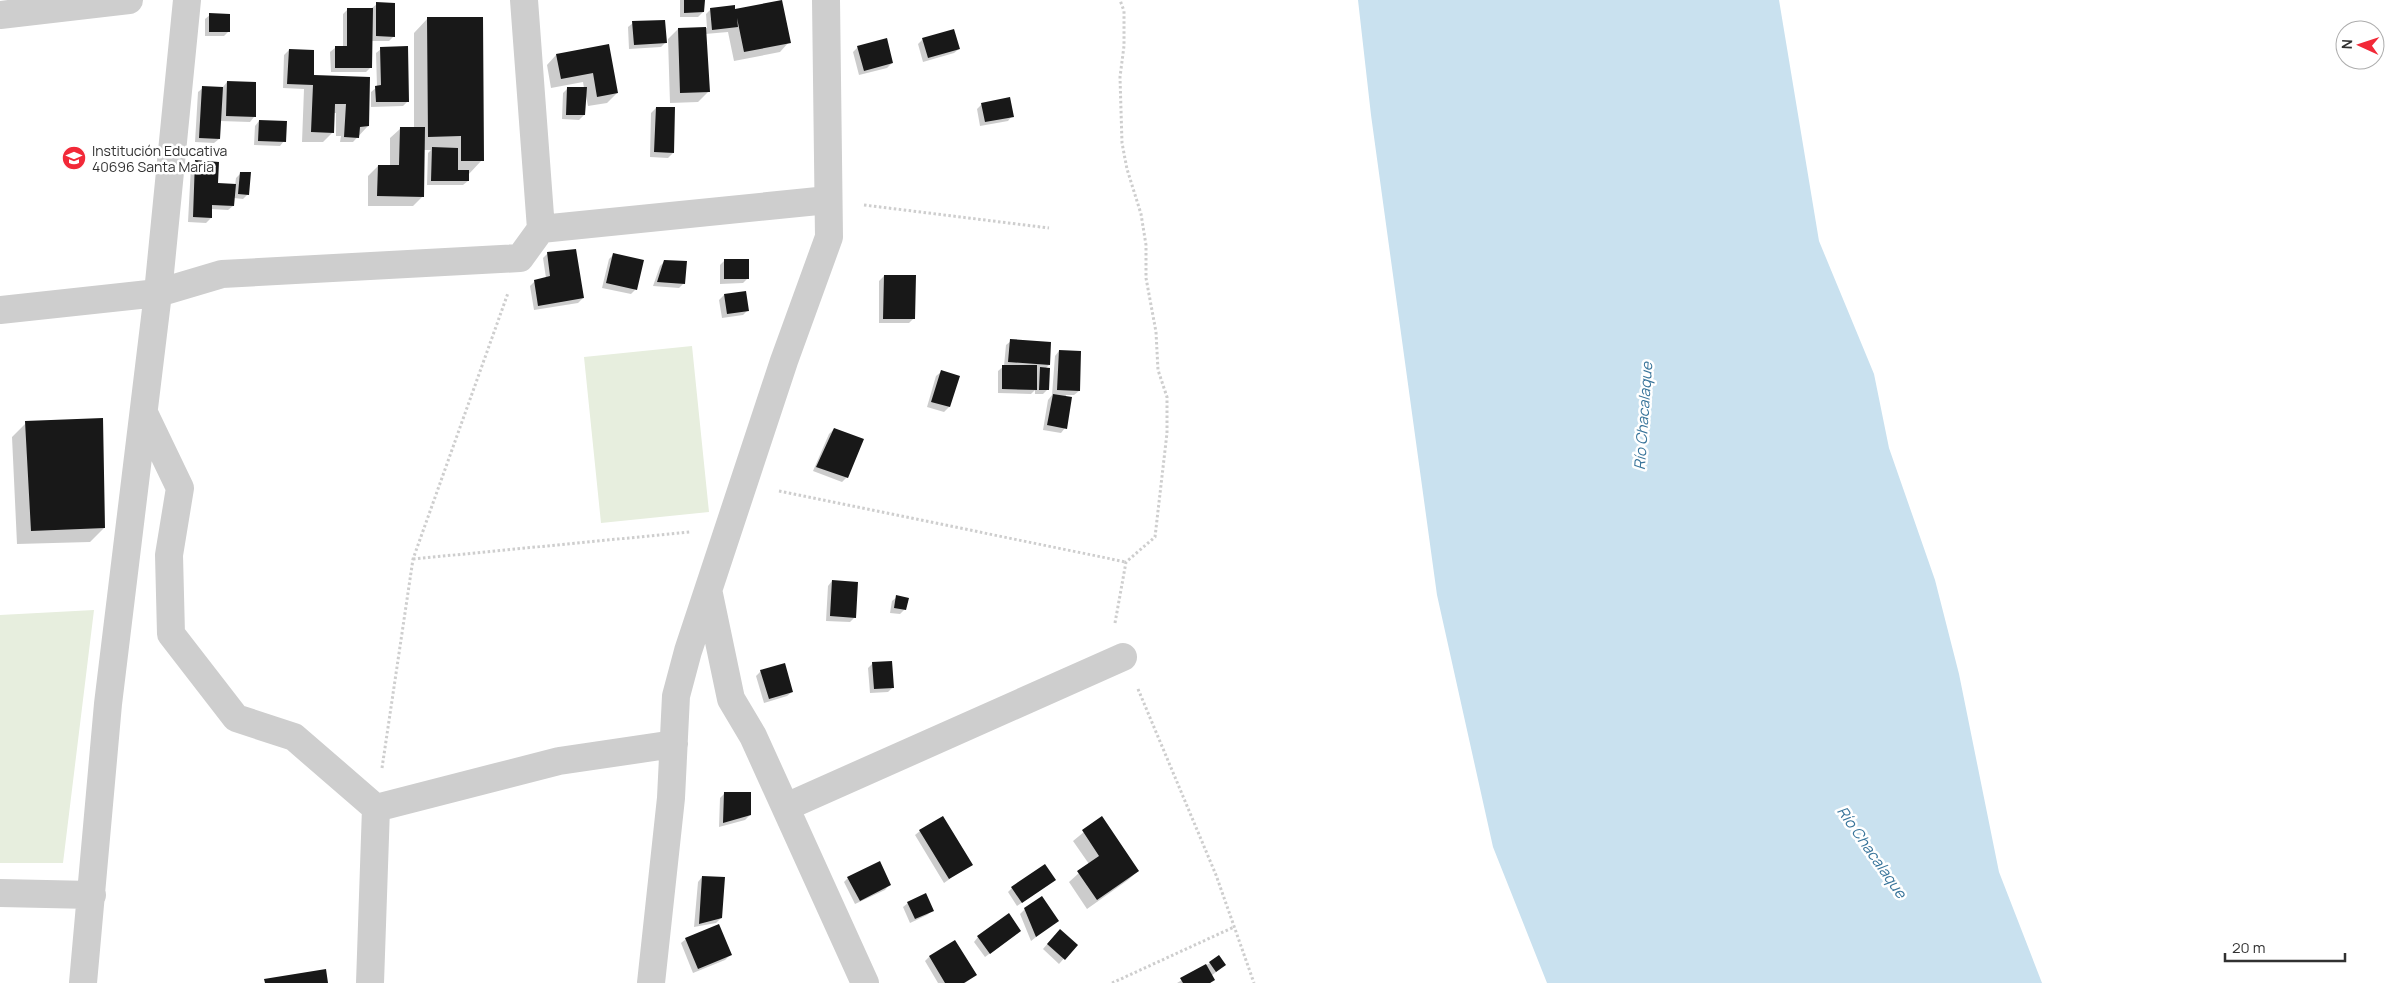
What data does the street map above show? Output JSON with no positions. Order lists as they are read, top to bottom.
{
  "water": ["Río Chacalaque"],
  "places": {
    "school or university": ["Institución Educativa 40696 Santa Maria"]
  },
  "scale_bar": "20 m",
  "north": "left"
}
